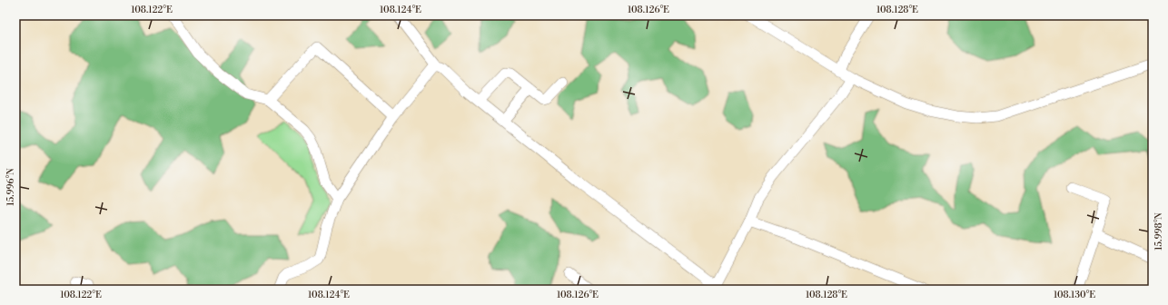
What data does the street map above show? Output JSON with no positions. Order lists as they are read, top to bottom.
{
  "coordinates": [
    "108.122°E",
    "108.124°E",
    "108.126°E",
    "108.128°E",
    "15.996°N",
    "15.998°N",
    "108.130°E"
  ]
}
